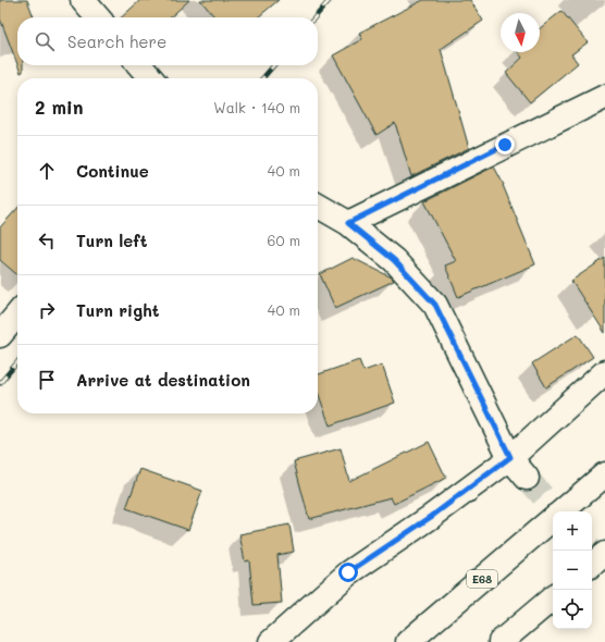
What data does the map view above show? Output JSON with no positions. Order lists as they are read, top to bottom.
{
  "streets": {
    "main road": ["E68"]
  },
  "north": "bottom",
  "page": {
    "search": "Search here",
    "heading": ["2 min", "Walk · 140 m"],
    "list": [
      ["Continue", "40 m"],
      ["Turn left", "60 m"],
      ["Turn right", "40 m"],
      "Arrive at destination"
    ],
    "map_buttons": ["+", "−"]
  }
}
